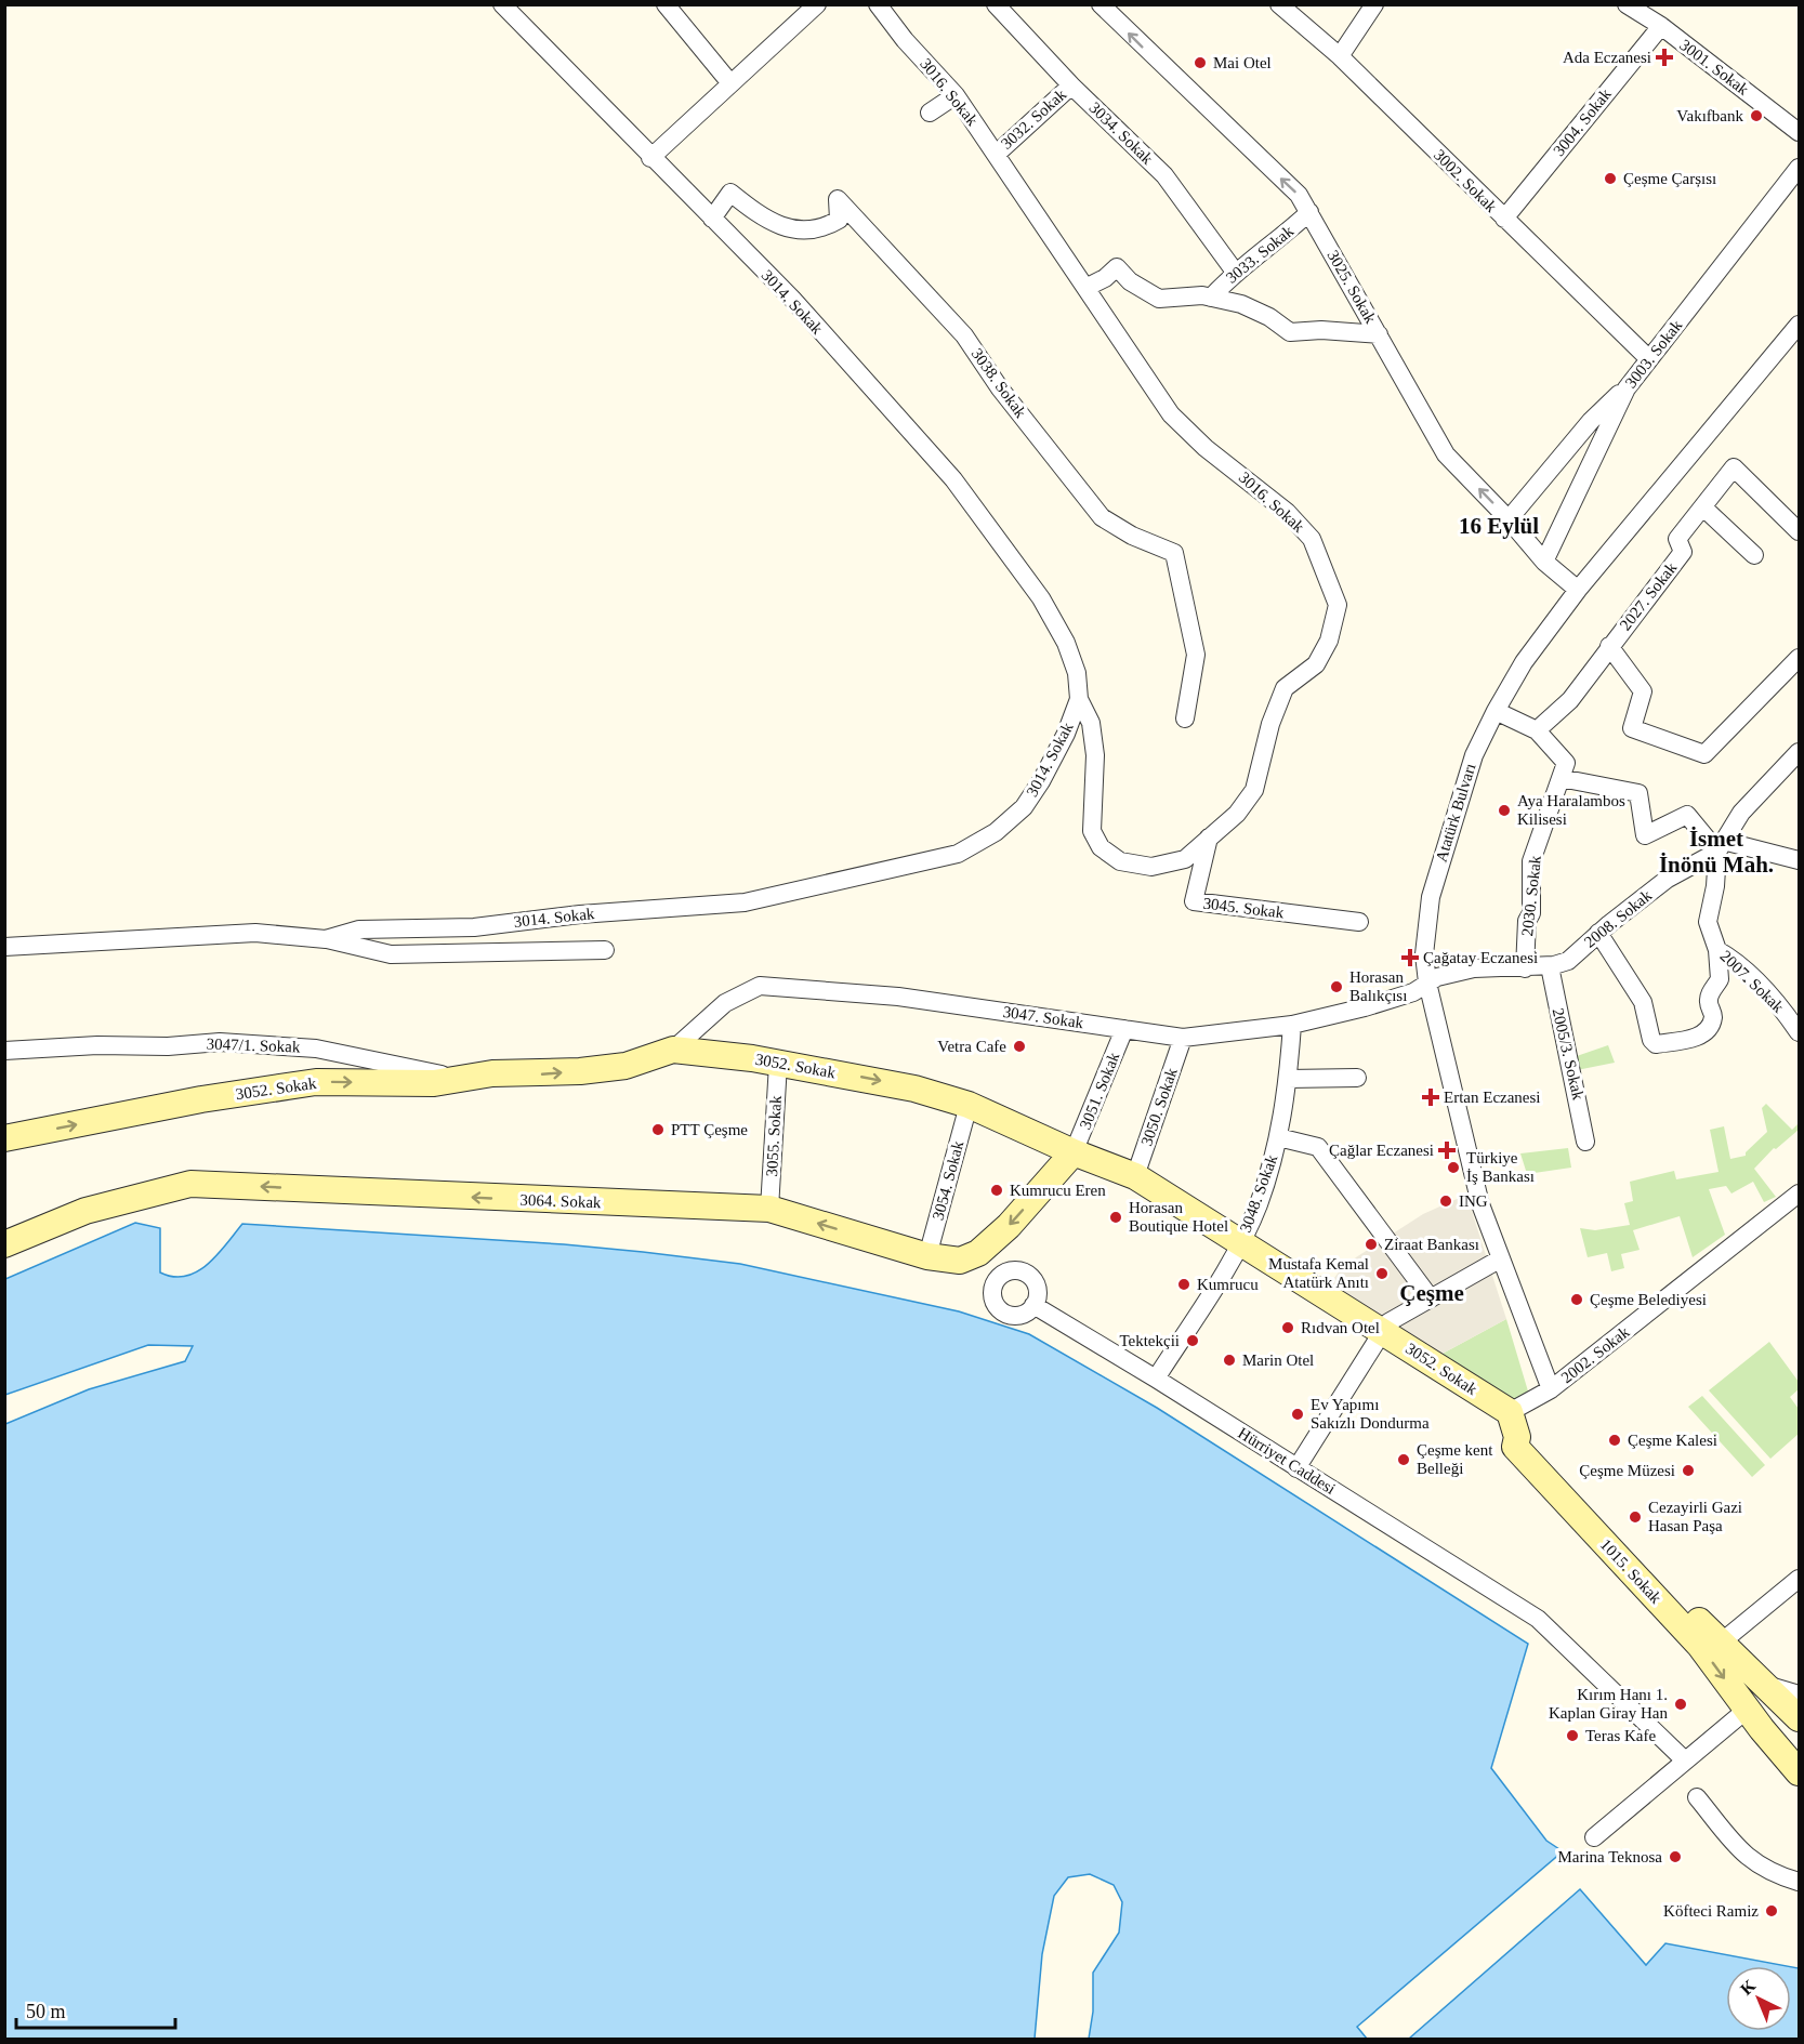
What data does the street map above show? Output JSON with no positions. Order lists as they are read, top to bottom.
{
  "streets": {
    "street": [
      "3001. Sokak",
      "3016. Sokak",
      "3032. Sokak",
      "3004. Sokak",
      "3034. Sokak",
      "3002. Sokak",
      "3033. Sokak",
      "3025. Sokak",
      "3014. Sokak",
      "3003. Sokak",
      "3038. Sokak",
      "2027. Sokak",
      "Atatürk Bulvarı",
      "2030. Sokak",
      "3045. Sokak",
      "2008. Sokak",
      "2007. Sokak",
      "3047. Sokak",
      "3047/1. Sokak",
      "2005/3. Sokak",
      "3052. Sokak",
      "3051. Sokak",
      "3050. Sokak",
      "3055. Sokak",
      "3054. Sokak",
      "3048. Sokak",
      "3064. Sokak",
      "2002. Sokak",
      "Hürriyet Caddesi",
      "1015. Sokak"
    ]
  },
  "crossings": [
    ["3001. Sokak", "3004. Sokak"],
    ["3016. Sokak", "3032. Sokak"],
    ["3016. Sokak", "3014. Sokak"],
    ["3016. Sokak", "3045. Sokak"],
    ["3032. Sokak", "3034. Sokak"],
    ["3004. Sokak", "3002. Sokak"],
    ["3034. Sokak", "3033. Sokak"],
    ["3002. Sokak", "3003. Sokak"],
    ["3033. Sokak", "3025. Sokak"],
    ["3025. Sokak", "3003. Sokak"],
    ["3025. Sokak", "Atatürk Bulvarı"],
    ["3014. Sokak", "3038. Sokak"],
    ["Atatürk Bulvarı", "2008. Sokak"],
    ["Atatürk Bulvarı", "3047. Sokak"],
    ["Atatürk Bulvarı", "2002. Sokak"],
    ["2030. Sokak", "2008. Sokak"],
    ["2008. Sokak", "2007. Sokak"],
    ["2008. Sokak", "3047. Sokak"],
    ["2008. Sokak", "2005/3. Sokak"],
    ["3047. Sokak", "3052. Sokak"],
    ["3047. Sokak", "3051. Sokak"],
    ["3047. Sokak", "3050. Sokak"],
    ["3047. Sokak", "3048. Sokak"],
    ["3047/1. Sokak", "3052. Sokak"],
    ["3052. Sokak", "3051. Sokak"],
    ["3052. Sokak", "3050. Sokak"],
    ["3052. Sokak", "3055. Sokak"],
    ["3052. Sokak", "3054. Sokak"],
    ["3052. Sokak", "3048. Sokak"],
    ["3052. Sokak", "3064. Sokak"],
    ["3052. Sokak", "2002. Sokak"],
    ["3052. Sokak", "1015. Sokak"],
    ["3051. Sokak", "3064. Sokak"],
    ["3055. Sokak", "3064. Sokak"],
    ["3054. Sokak", "3064. Sokak"],
    ["3048. Sokak", "Hürriyet Caddesi"],
    ["2002. Sokak", "1015. Sokak"]
  ],
  "one_way": ["3025. Sokak", "3064. Sokak"],
  "districts": ["16 Eylül", "İsmet İnönü Mah.", "Çeşme"],
  "places": {
    "health": [
      "Ada Eczanesi",
      "Çağatay Eczanesi",
      "Ertan Eczanesi",
      "Çağlar Eczanesi"
    ],
    "other": [
      "Mai Otel",
      "Vakıfbank",
      "Çeșme Çarșısı",
      "Aya Haralambos Kilisesi",
      "Horasan Balıkçısı",
      "Vetra Cafe",
      "PTT Çeşme",
      "Türkiye İş Bankası",
      "Kumrucu Eren",
      "ING",
      "Horasan Boutique Hotel",
      "Ziraat Bankası",
      "Mustafa Kemal Atatürk Anıtı",
      "Kumrucu",
      "Çeşme Belediyesi",
      "Rıdvan Otel",
      "Tektekçii",
      "Marin Otel",
      "Ev Yapımı Sakızlı Dondurma",
      "Çeşme Kalesi",
      "Çeşme kent Belleği",
      "Çeşme Müzesi",
      "Cezayirli Gazi Hasan Paşa",
      "Kırım Hanı 1. Kaplan Giray Han",
      "Teras Kafe",
      "Marina Teknosa",
      "Köfteci Ramiz"
    ]
  },
  "scale_bar": "50 m",
  "north": "top left"
}
